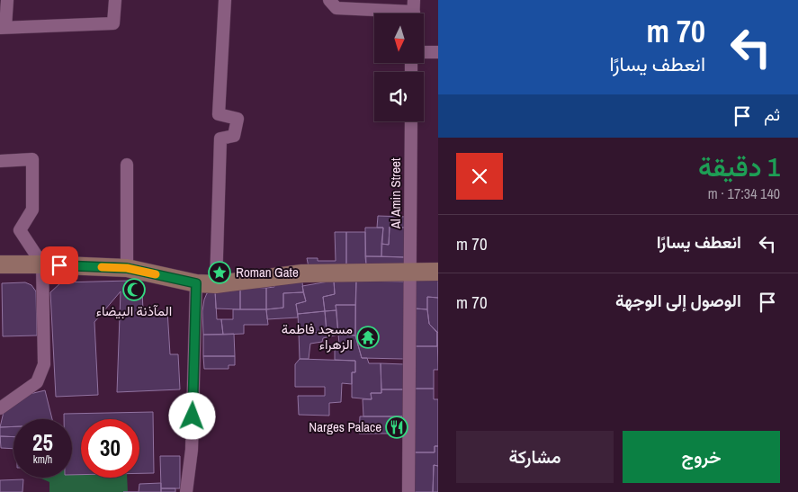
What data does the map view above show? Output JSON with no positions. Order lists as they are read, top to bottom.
{
  "streets": {
    "street": ["Al Amin Street"]
  },
  "places": {
    "place": ["Roman Gate"],
    "mosque": ["المآذنة البيضاء"],
    "temple": ["مسجد فاطمة الزهراء"],
    "restaurant": ["Narges Palace"]
  },
  "north": "bottom",
  "page": {
    "turn": ["70 m", "انعطف يسارًا"],
    "then": "ثم",
    "heading": ["1 دقيقة", "140 m · 17:34"],
    "list": [
      {
        "name": "انعطف يسارًا",
        "value": "70 m"
      },
      {
        "name": "الوصول إلى الوجهة",
        "value": "70 m"
      }
    ],
    "speed": "25 km/h",
    "limit": "30",
    "buttons": ["خروج", "مشاركة"]
  }
}
